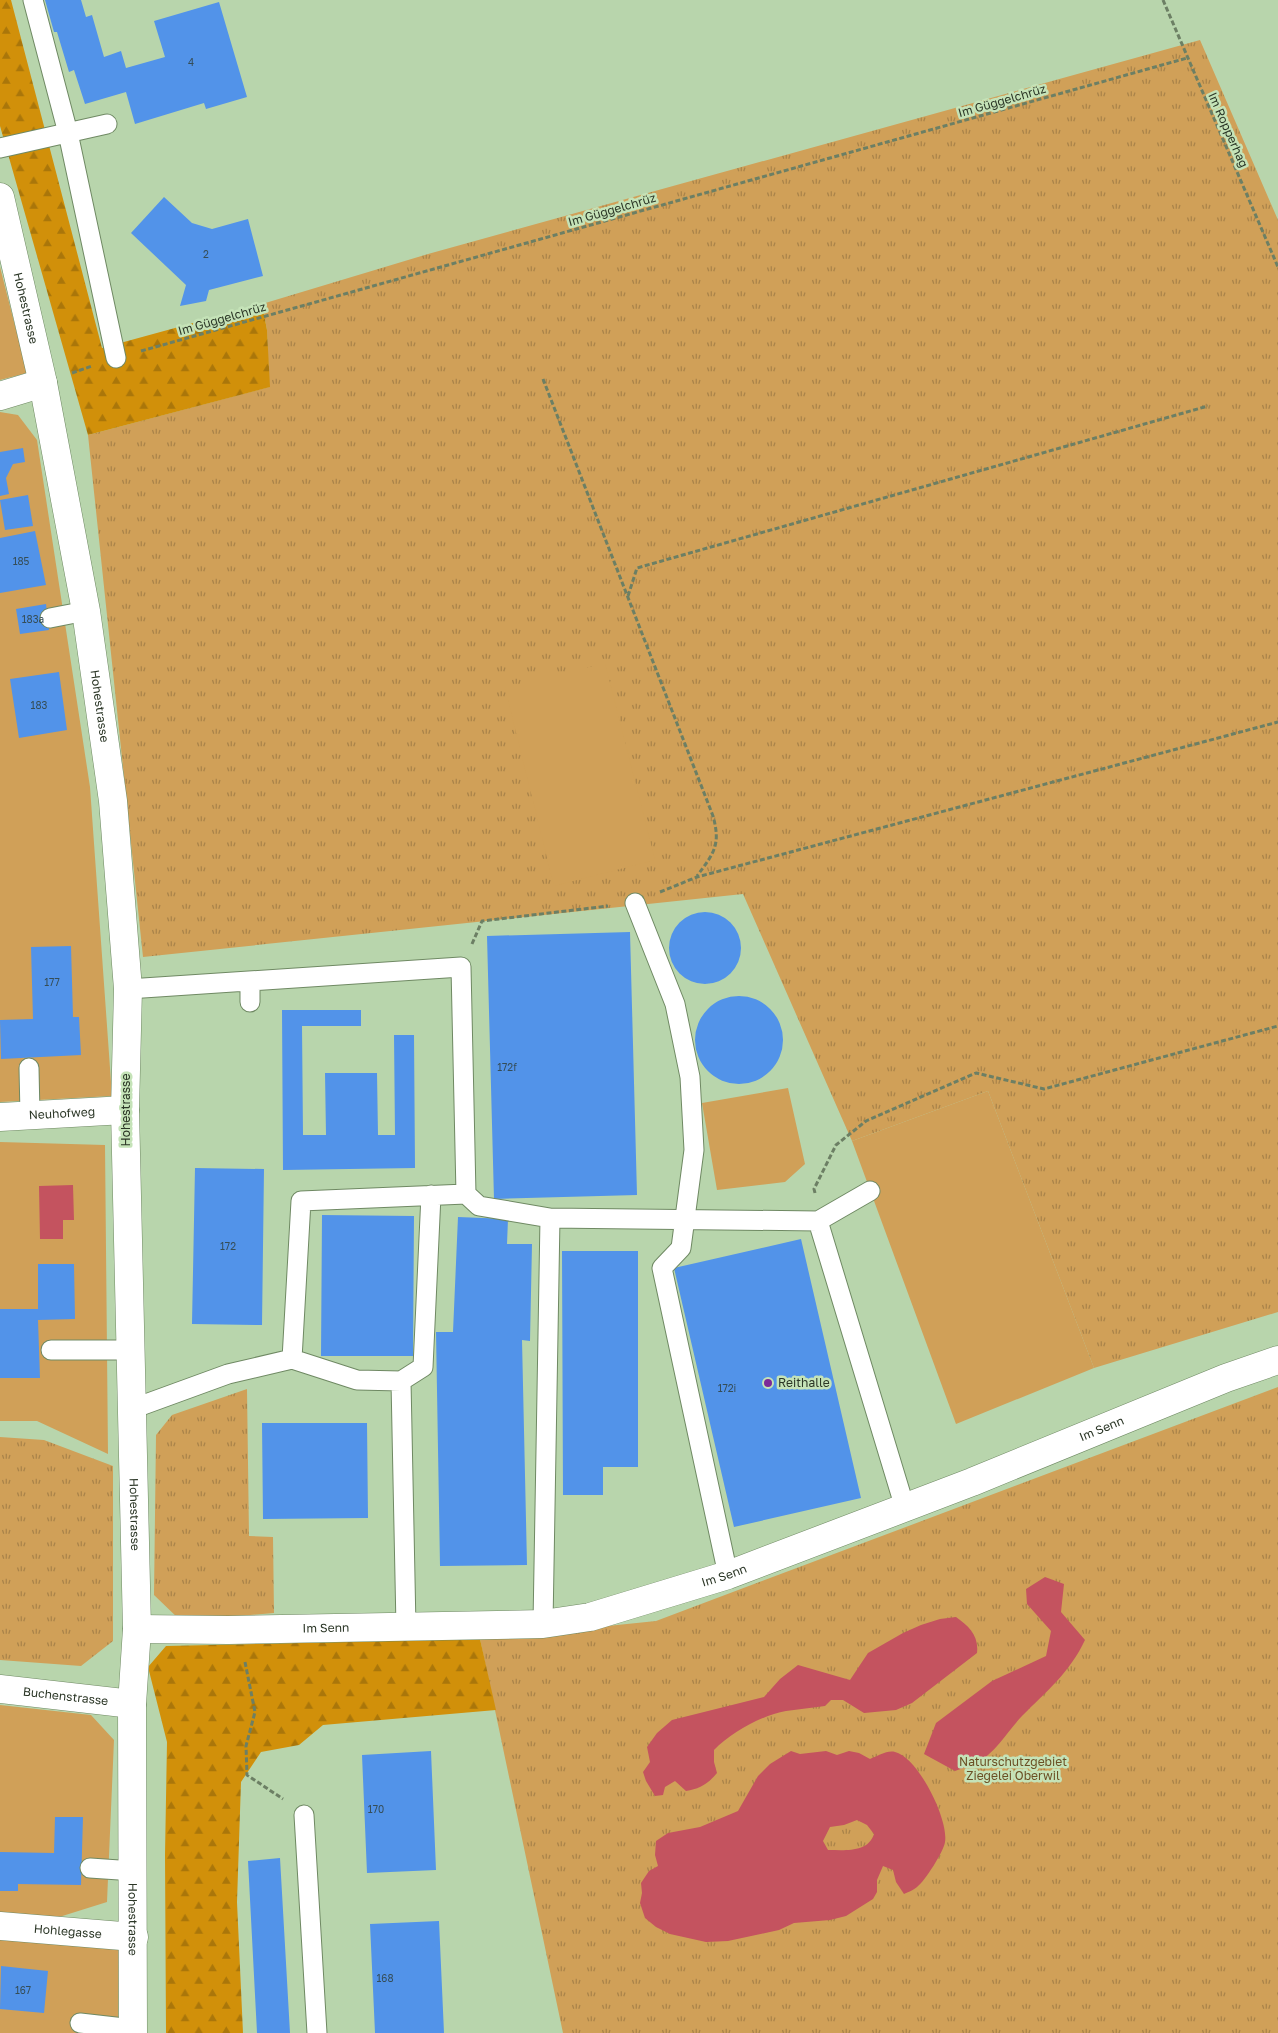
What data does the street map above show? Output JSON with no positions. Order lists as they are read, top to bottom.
{
  "streets": {
    "street": [
      "Hohestrasse",
      "Neuhofweg",
      "Im Senn",
      "Buchenstrasse",
      "Hohlegasse"
    ],
    "path": ["Im Güggelchrüz", "Im Ropperhag"]
  },
  "crossings": [
    ["Im Güggelchrüz", "Im Ropperhag"],
    ["Im Güggelchrüz", "Hohestrasse"],
    ["Hohestrasse", "Neuhofweg"],
    ["Hohestrasse", "Im Senn"],
    ["Hohestrasse", "Buchenstrasse"],
    ["Hohestrasse", "Hohlegasse"]
  ],
  "parks": ["Naturschutzgebiet Ziegelei Oberwil"],
  "places": ["Reithalle"],
  "house_numbers": [
    "4",
    "2",
    "185",
    "183a",
    "183",
    "177",
    "172f",
    "172",
    "172i",
    "170",
    "168",
    "167"
  ]
}
